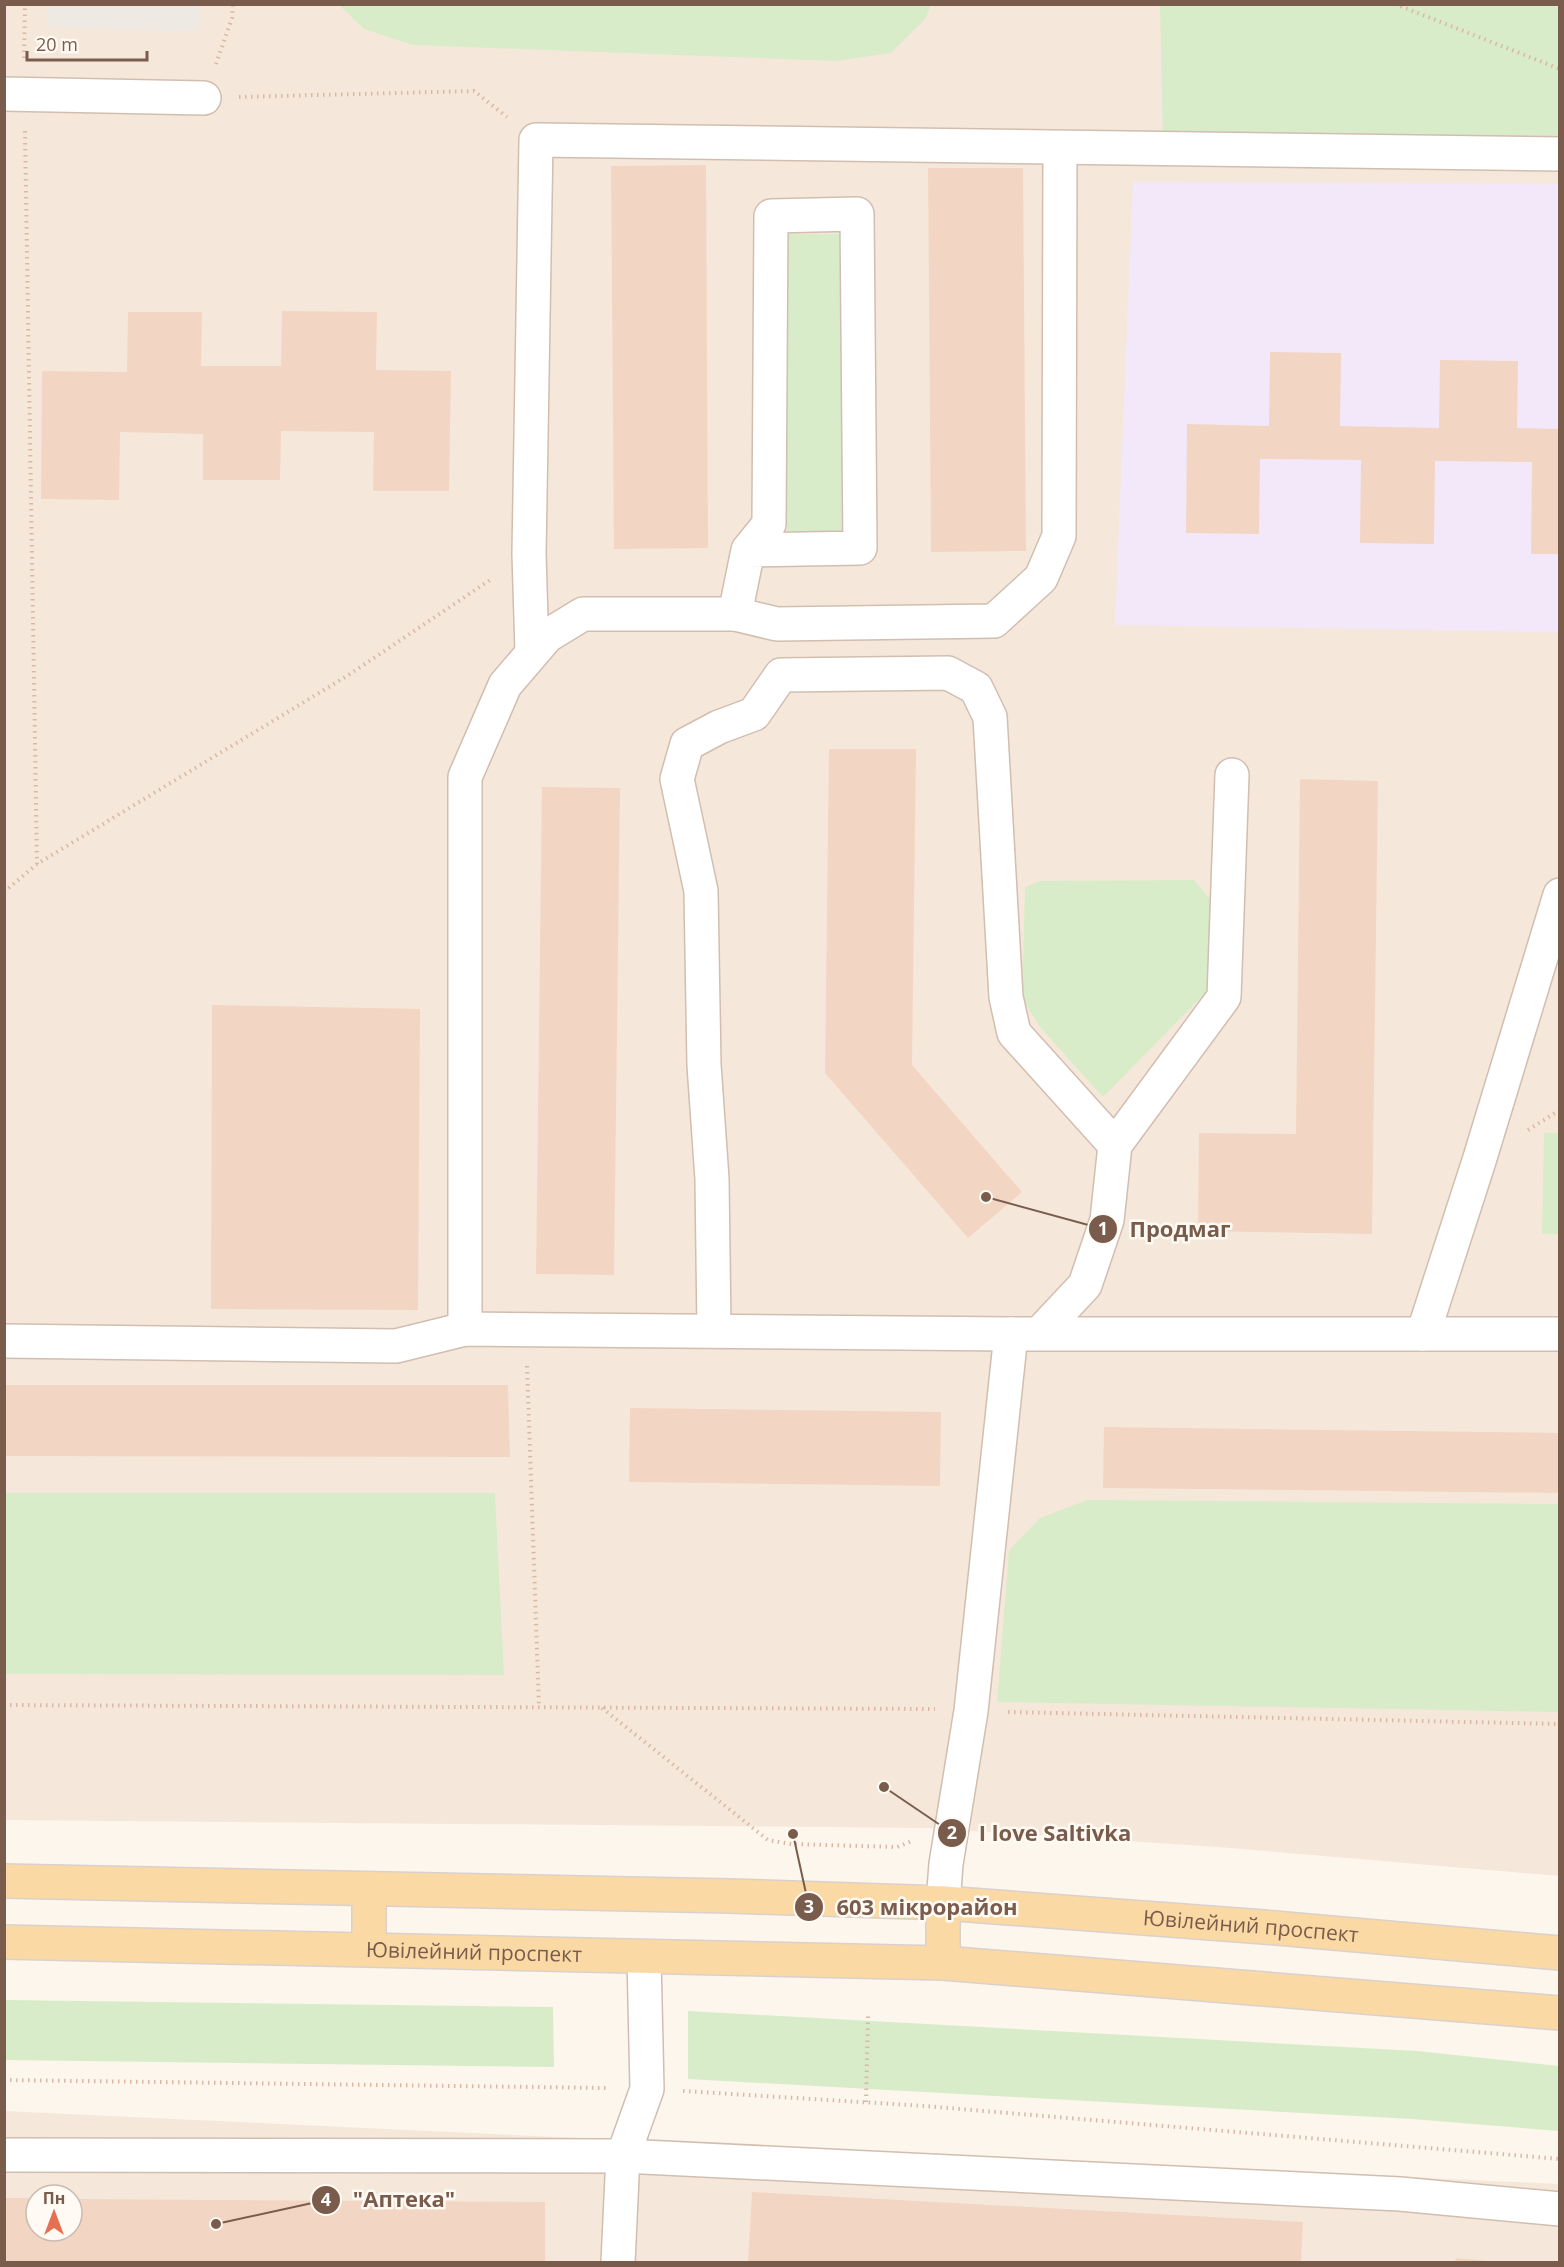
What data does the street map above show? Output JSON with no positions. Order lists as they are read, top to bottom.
{
  "streets": {
    "main road": ["Ювілейний проспект"]
  },
  "places": [
    "Продмаг",
    "I love Saltivka",
    "603 мікрорайон",
    "\"Аптека\""
  ],
  "scale_bar": "20 m",
  "north": "top"
}
